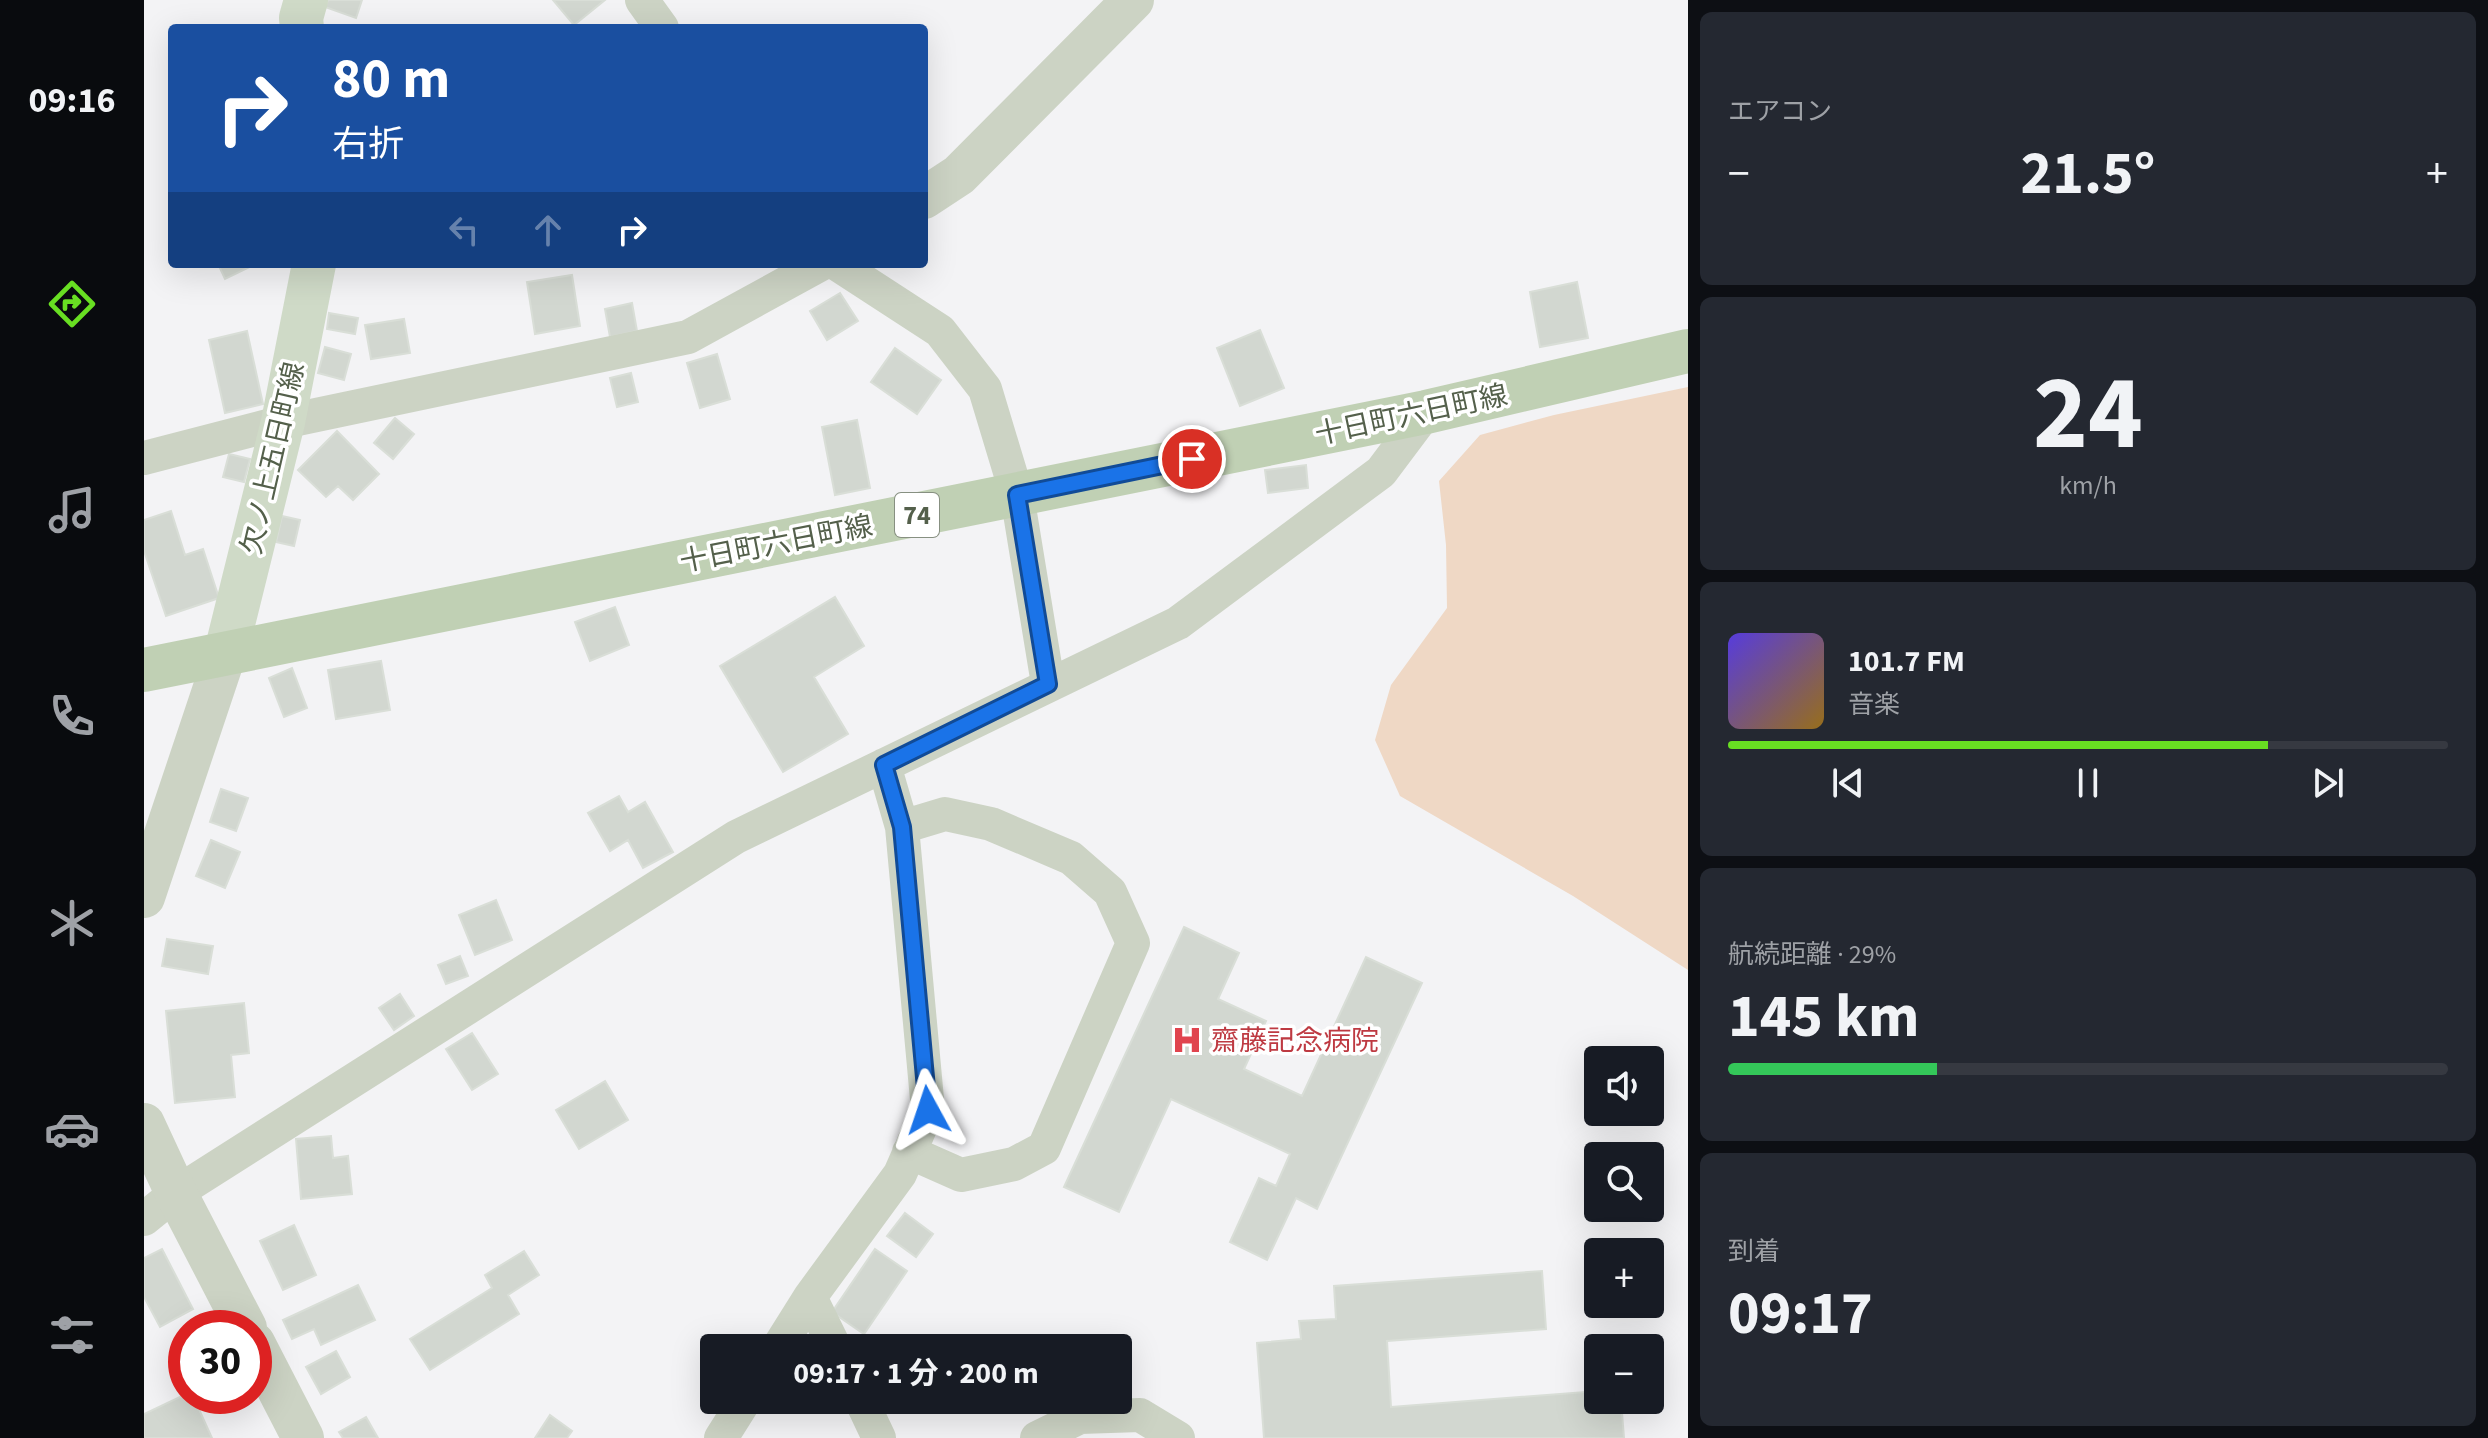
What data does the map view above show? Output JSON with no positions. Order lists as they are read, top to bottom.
{
  "streets": {
    "main road": ["十日町六日町線", "欠ノ上五日町線", "74"]
  },
  "crossings": [
    ["十日町六日町線", "欠ノ上五日町線"]
  ],
  "places": {
    "hospital": ["齋藤記念病院"]
  },
  "page": {
    "tabs": "09:16",
    "tile": [
      "エアコン",
      ["24", "km/h"],
      ["航続距離 · 29%", "145 km"],
      ["到着", "09:17"]
    ],
    "turn": ["80 m", "右折"],
    "heat": ["−", "21.5°", "+"],
    "song": ["101.7 FM", "音楽"],
    "map_buttons": ["+", "−"],
    "limit": "30",
    "trip": "09:17 · 1 分 · 200 m"
  }
}
